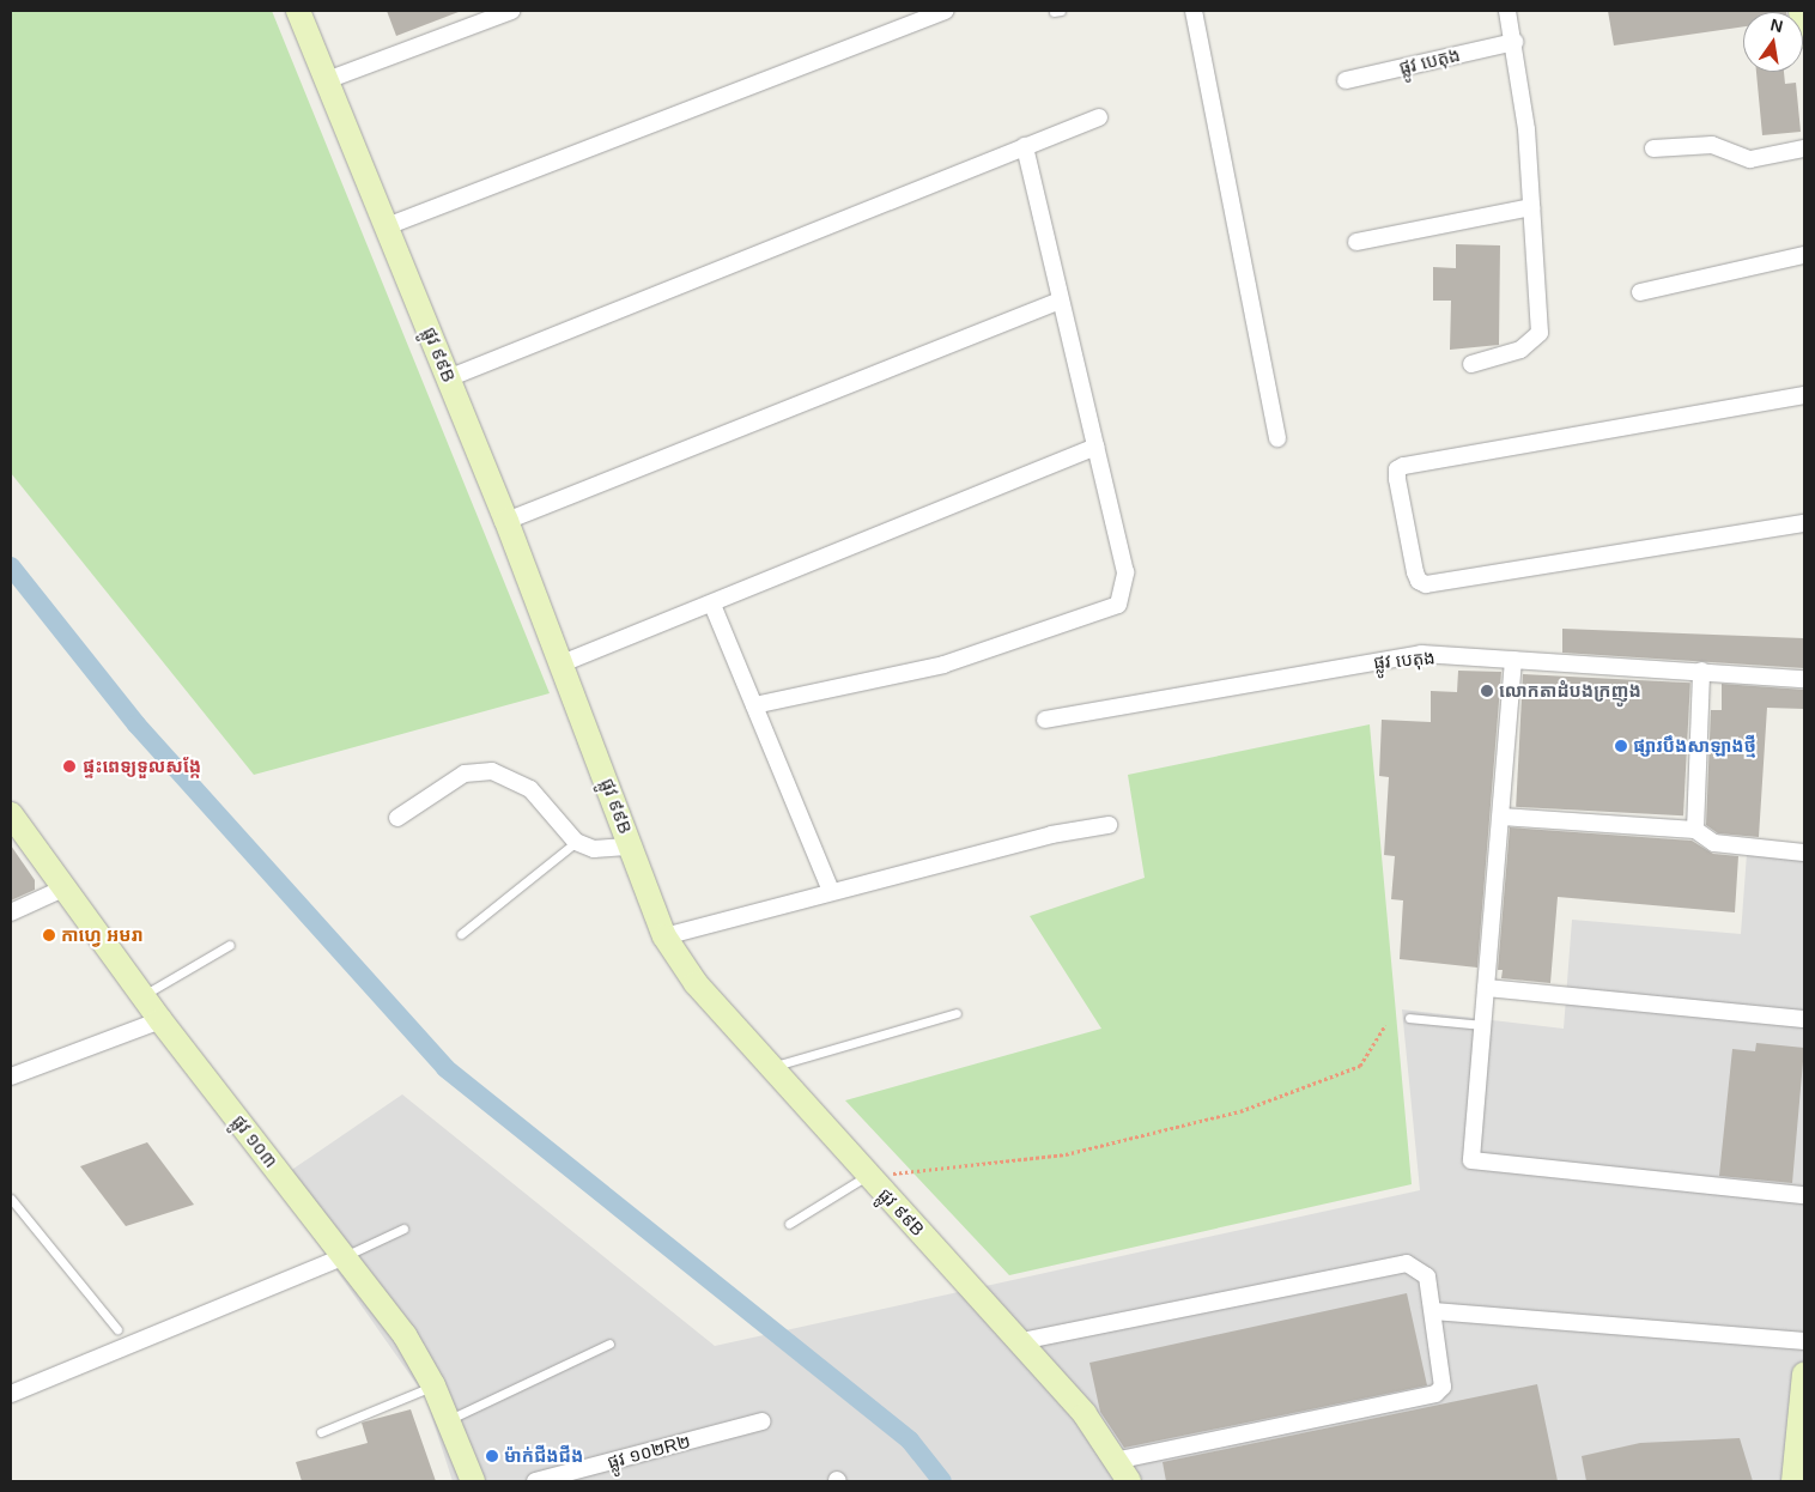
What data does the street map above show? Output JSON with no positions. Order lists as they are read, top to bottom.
{
  "streets": {
    "street": [
      "ផ្លូវ បេតុង",
      "ផ្លូវ ៩៩B",
      "ផ្លូវ ១០៣",
      "ផ្លូវ ១០២R២"
    ]
  },
  "places": [
    "លោកតាដំបងក្រញូង",
    "ផ្សារបឹងសាឡាងថ្មី",
    "ផ្ទះពេទ្យទួលសង្កែ",
    "កាហ្វេ អមរា",
    "ម៉ាក់ជីងជីង"
  ],
  "north": "top"
}
